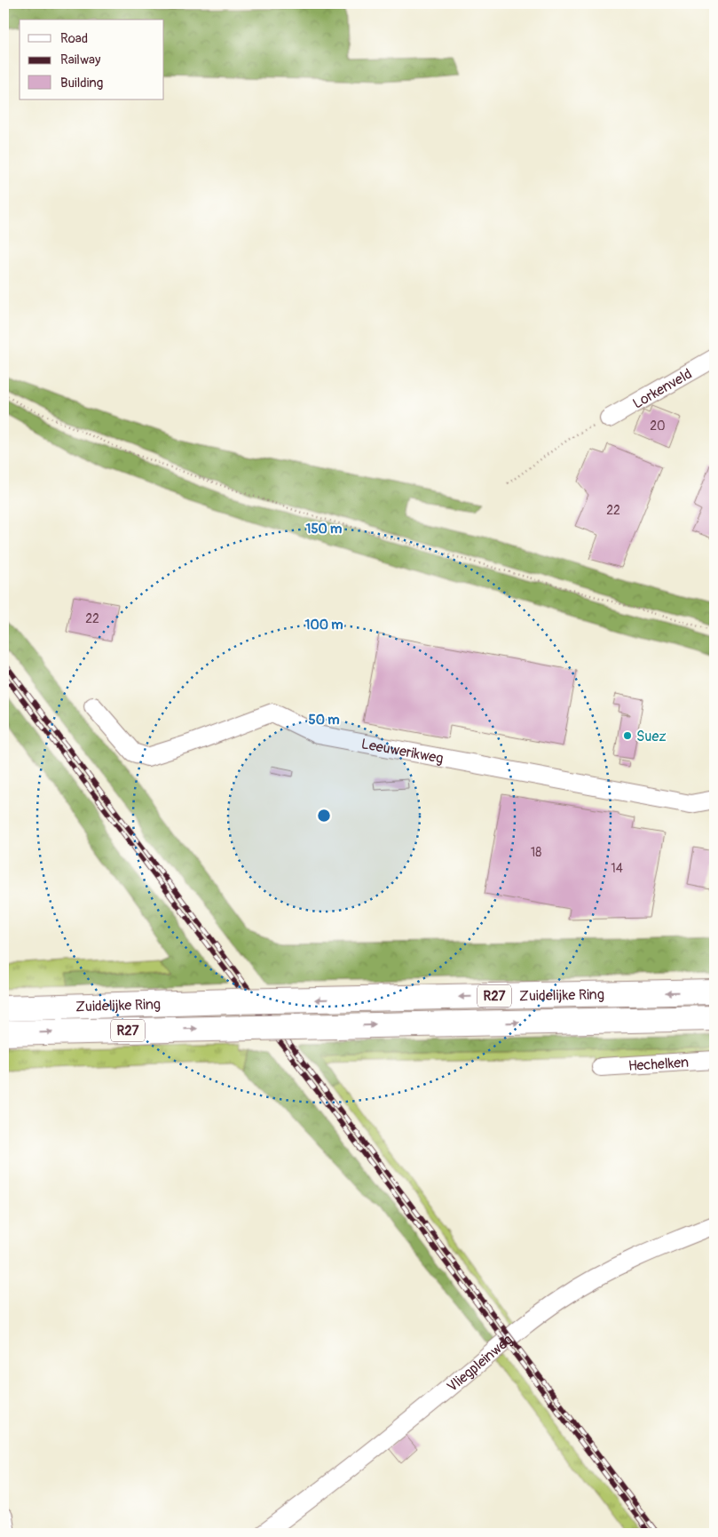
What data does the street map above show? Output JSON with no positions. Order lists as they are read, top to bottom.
{
  "streets": {
    "highway": ["Zuidelijke Ring", "R27"],
    "street": [
      "Lorkenveld",
      "Leeuwerikweg",
      "Hechelken",
      "Vliegpleinweg"
    ]
  },
  "places": ["Suez"],
  "house_numbers": [
    "20",
    "22",
    "22",
    "18",
    "14"
  ],
  "legend": ["Road", "Railway", "Building"],
  "rings": ["150 m", "100 m", "50 m"]
}
